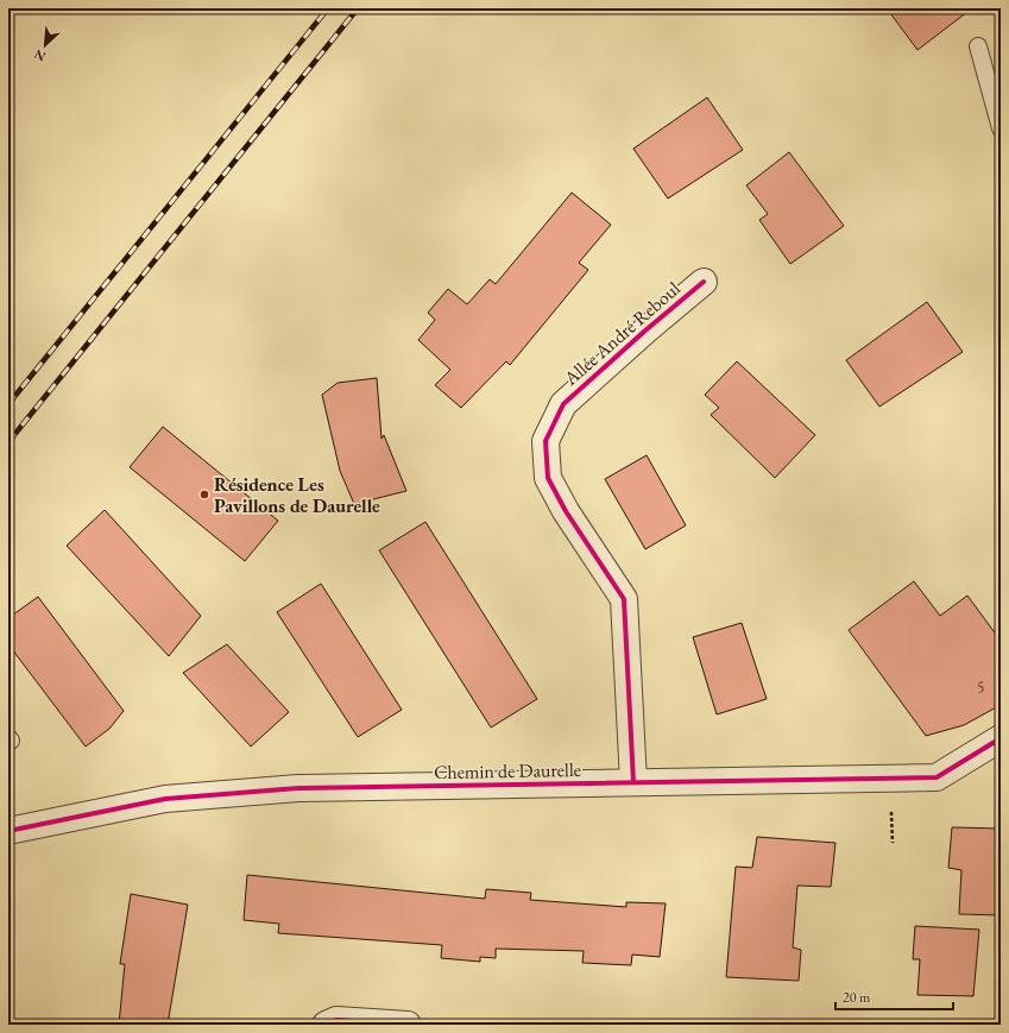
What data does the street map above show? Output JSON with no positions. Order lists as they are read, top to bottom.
{
  "streets": {
    "street": ["Allée André Reboul", "Chemin de Daurelle"]
  },
  "crossings": [
    ["Allée André Reboul", "Chemin de Daurelle"]
  ],
  "places": ["Résidence Les Pavillons de Daurelle"],
  "house_numbers": ["5"],
  "scale_bar": "20 m",
  "north": "bottom left"
}
